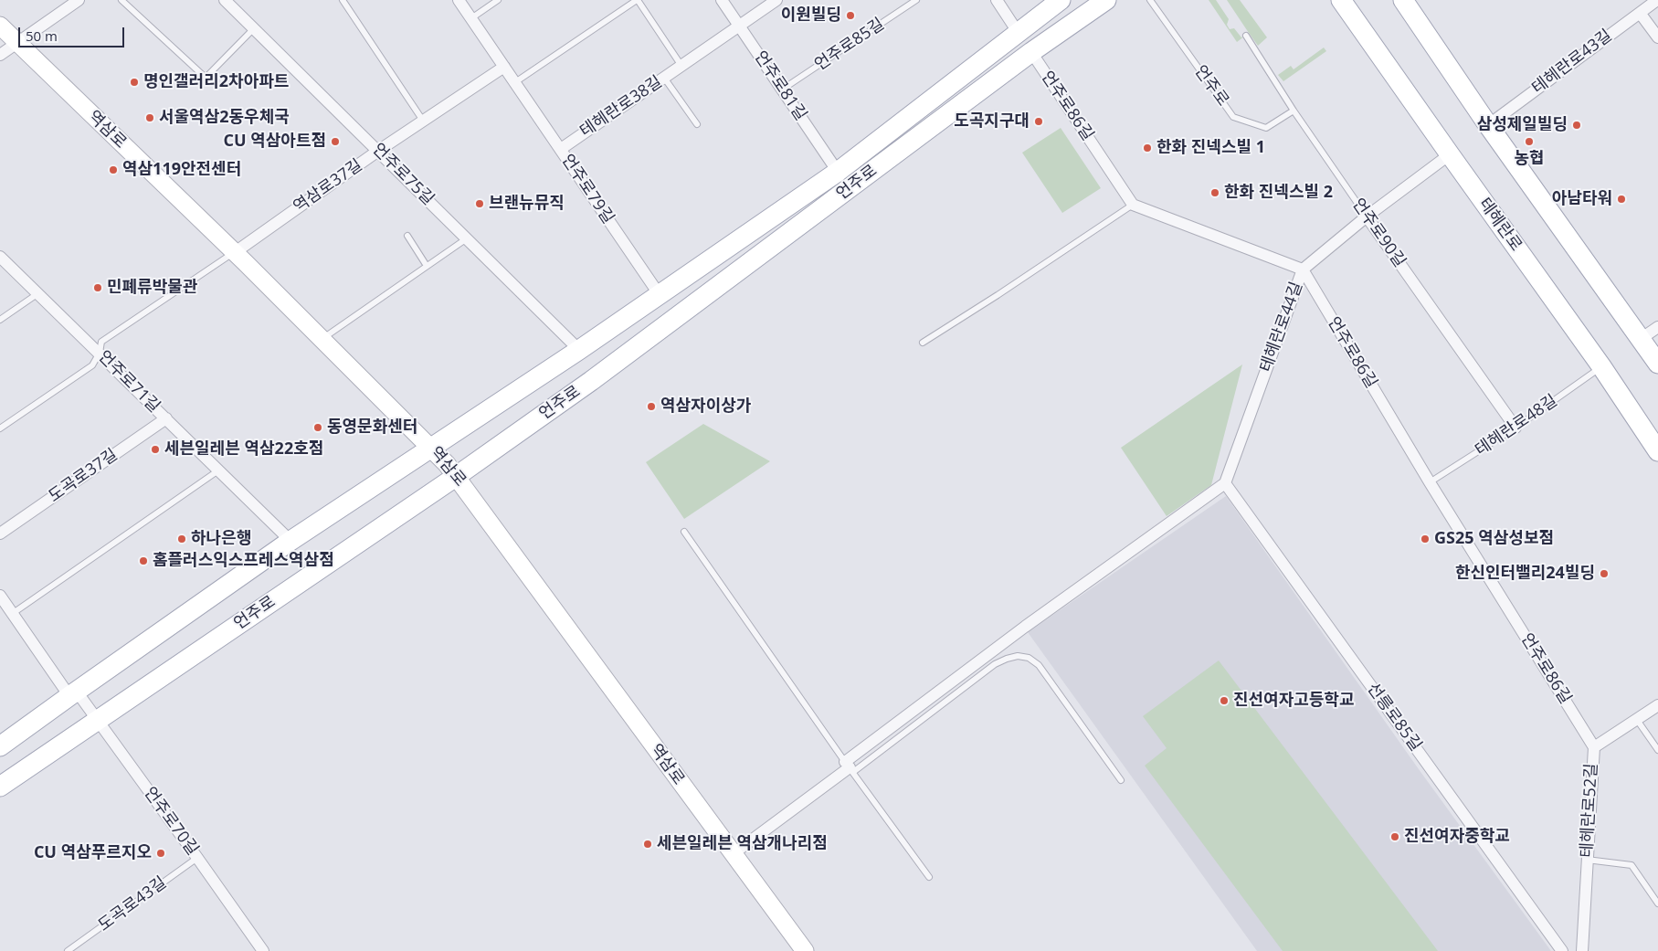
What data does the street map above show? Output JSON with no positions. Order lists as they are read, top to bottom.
{
  "streets": {
    "main road": ["언주로", "역삼로", "테헤란로"],
    "street": [
      "테헤란로43길",
      "언주로81길",
      "언주로86길",
      "테헤란로38길",
      "언주로75길",
      "역삼로37길",
      "언주로79길",
      "언주로90길",
      "테헤란로44길",
      "언주로71길",
      "도곡로37길",
      "선릉로85길",
      "테헤란로52길",
      "언주로70길"
    ],
    "lane": ["언주로85길", "테헤란로48길", "도곡로43길"]
  },
  "crossings": [
    ["언주로85길", "언주로81길"],
    ["언주로81길", "언주로"],
    ["언주로81길", "테헤란로38길"],
    ["언주로", "언주로86길"],
    ["언주로", "역삼로"],
    ["언주로", "언주로75길"],
    ["언주로", "언주로79길"],
    ["언주로", "언주로90길"],
    ["언주로", "언주로71길"],
    ["언주로", "언주로70길"],
    ["언주로86길", "테헤란로44길"],
    ["언주로86길", "테헤란로48길"],
    ["언주로86길", "테헤란로52길"],
    ["테헤란로38길", "언주로79길"],
    ["역삼로", "역삼로37길"],
    ["언주로75길", "역삼로37길"],
    ["역삼로37길", "언주로79길"],
    ["테헤란로", "테헤란로44길"],
    ["테헤란로", "테헤란로48길"],
    ["언주로90길", "테헤란로44길"],
    ["언주로90길", "테헤란로48길"],
    ["테헤란로44길", "선릉로85길"],
    ["언주로71길", "도곡로37길"],
    ["언주로70길", "도곡로43길"]
  ],
  "places": [
    "이원빌딩",
    "명인갤러리2차아파트",
    "서울역삼2동우체국",
    "도곡지구대",
    "삼성제일빌딩",
    "CU 역삼아트점",
    "농협",
    "한화 진넥스빌 1",
    "역삼119안전센터",
    "한화 진넥스빌 2",
    "아남타워",
    "브랜뉴뮤직",
    "민폐류박물관",
    "역삼자이상가",
    "동영문화센터",
    "세븐일레븐 역삼22호점",
    "하나은행",
    "GS25 역삼성보점",
    "홈플러스익스프레스역삼점",
    "한신인터밸리24빌딩",
    "진선여자고등학교",
    "진선여자중학교",
    "세븐일레븐 역삼개나리점",
    "CU 역삼푸르지오"
  ],
  "scale_bar": "50 m"
}
